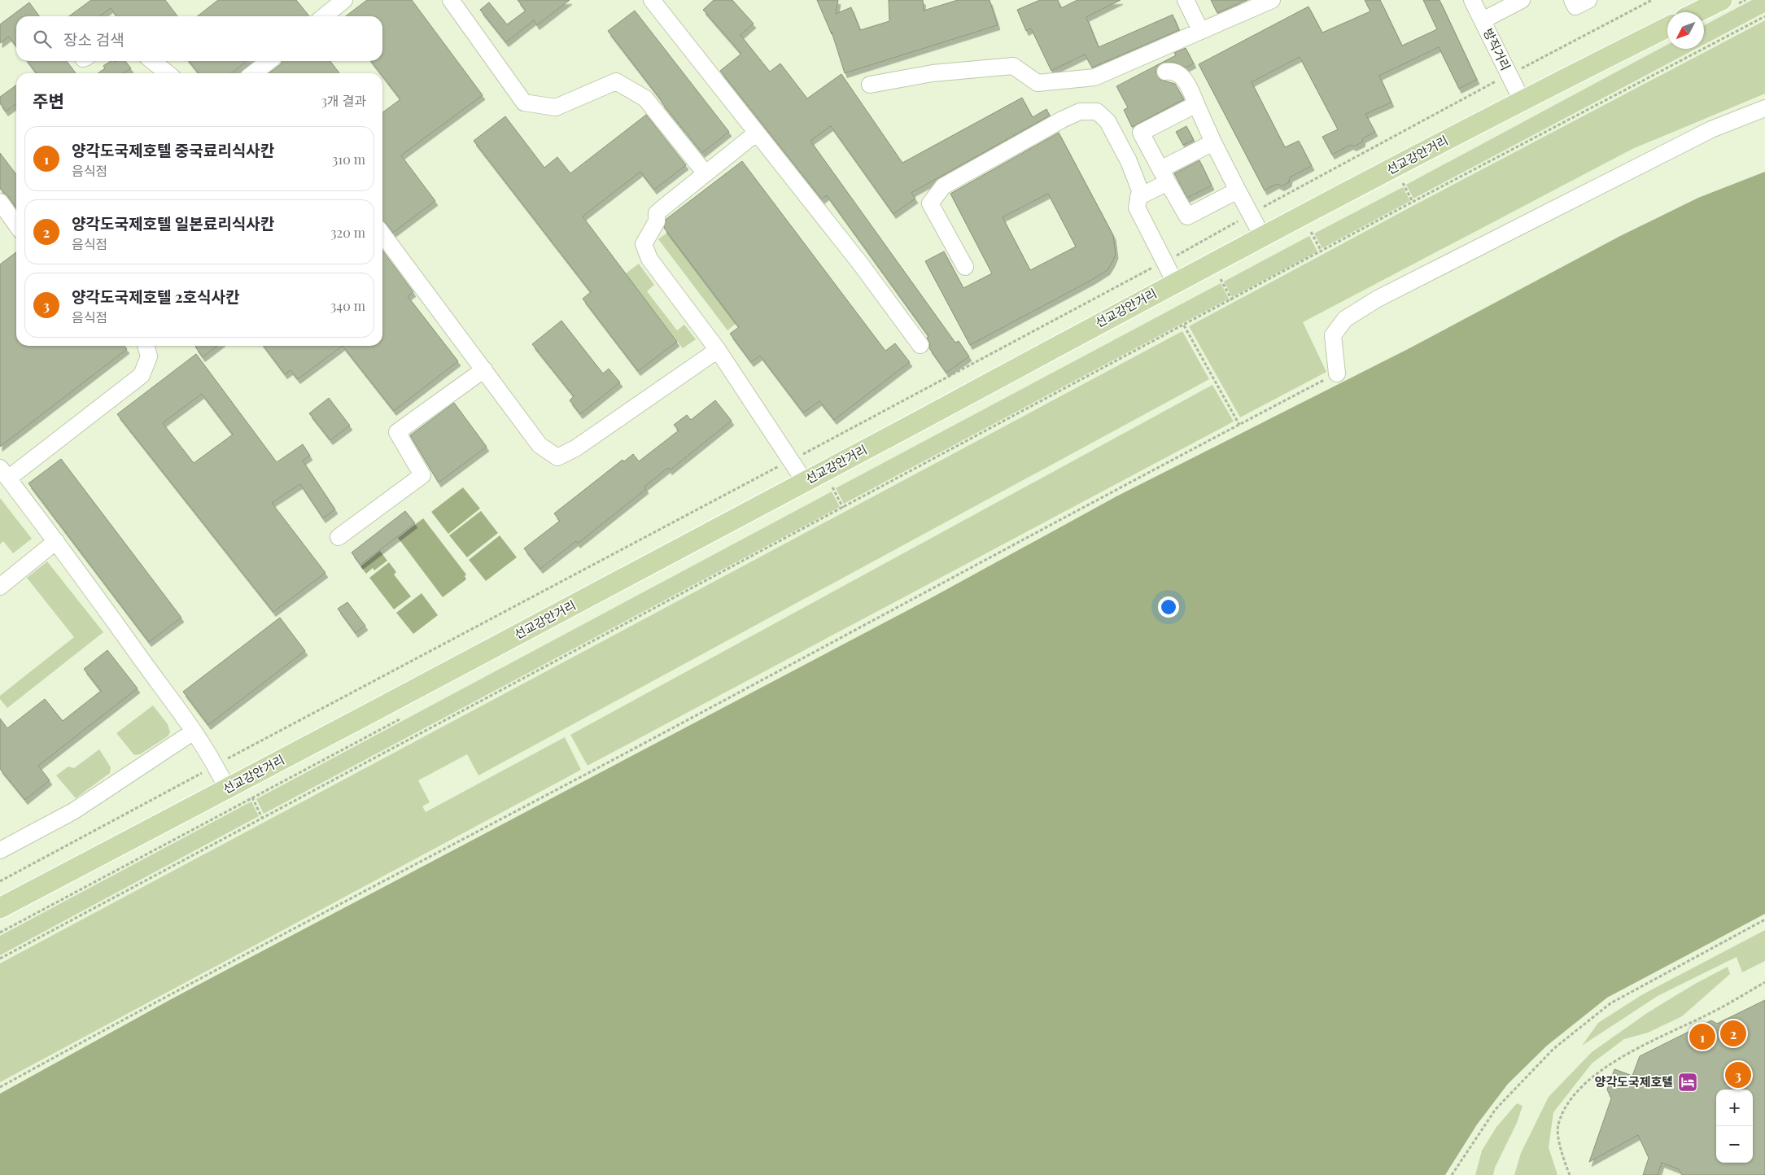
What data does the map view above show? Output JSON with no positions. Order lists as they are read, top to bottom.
{
  "streets": {
    "main road": ["선교강안거리"],
    "street": ["방직거리"]
  },
  "crossings": [
    ["방직거리", "선교강안거리"]
  ],
  "places": {
    "hotel": ["양각도국제호텔"]
  },
  "north": "bottom left",
  "page": {
    "search": "장소 검색",
    "heading": ["주변", "3개 결과"],
    "list": [
      {
        "mark": "1",
        "name": "양각도국제호텔 중국료리식사칸",
        "note": "음식점",
        "value": "310 m"
      },
      {
        "mark": "2",
        "name": "양각도국제호텔 일본료리식사칸",
        "note": "음식점",
        "value": "320 m"
      },
      {
        "mark": "3",
        "name": "양각도국제호텔 2호식사칸",
        "note": "음식점",
        "value": "340 m"
      }
    ],
    "pins": ["2", "1", "3"],
    "map_buttons": ["+", "−"]
  }
}
